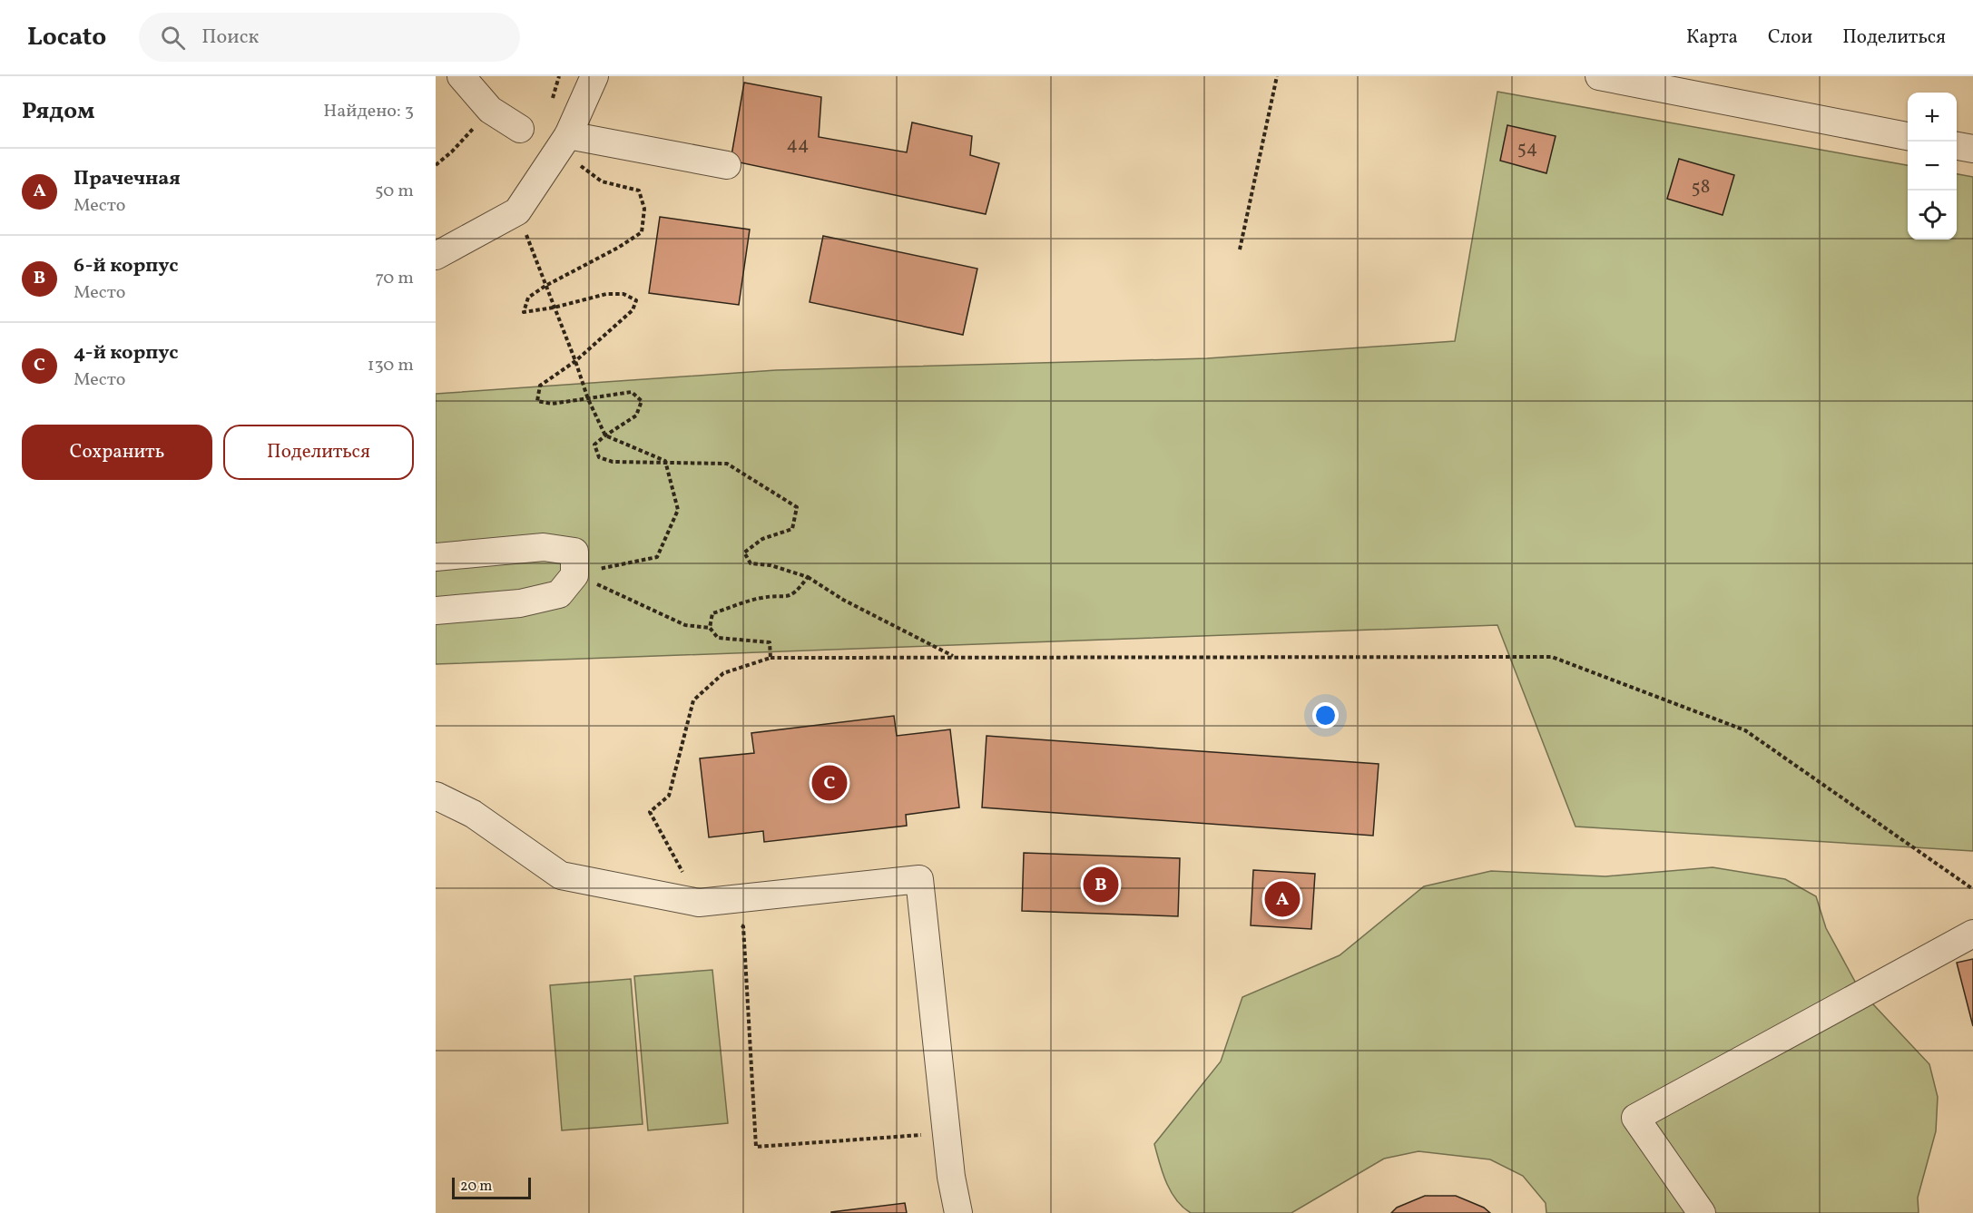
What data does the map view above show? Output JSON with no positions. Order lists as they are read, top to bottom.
{
  "house_numbers": ["44", "54", "58"],
  "scale_bar": "20 m",
  "page": {
    "header": "Locato",
    "search": "Поиск",
    "nav": ["Карта", "Слои", "Поделиться"],
    "heading": ["Рядом", "Найдено: 3"],
    "map_buttons": ["+", "−"],
    "list": [
      {
        "mark": "A",
        "name": "Прачечная",
        "note": "Место",
        "value": "50 m"
      },
      {
        "mark": "B",
        "name": "6-й корпус",
        "note": "Место",
        "value": "70 m"
      },
      {
        "mark": "C",
        "name": "4-й корпус",
        "note": "Место",
        "value": "130 m"
      }
    ],
    "buttons": ["Сохранить", "Поделиться"],
    "pins": ["C", "B", "A"],
    "scale": "20 m"
  }
}
